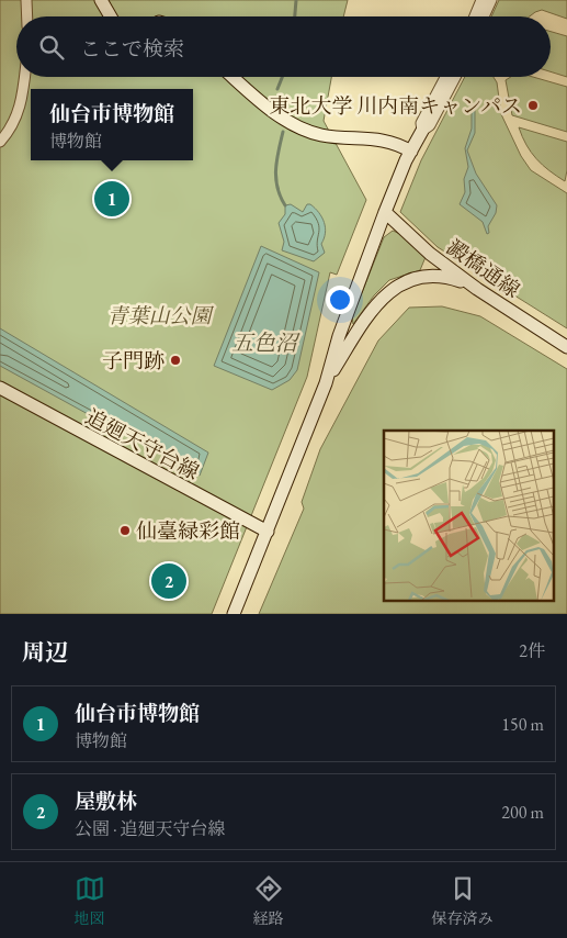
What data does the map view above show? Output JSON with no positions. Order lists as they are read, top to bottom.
{
  "streets": {
    "street": ["澱橋通線", "追廻天守台線"]
  },
  "water": ["五色沼"],
  "parks": ["青葉山公園"],
  "places": ["東北大学 川内南キャンパス", "子門跡", "仙臺緑彩館"],
  "page": {
    "search": "ここで検索",
    "popup": ["仙台市博物館", "博物館"],
    "pins": ["1", "2"],
    "heading": ["周辺", "2件"],
    "list": [
      {
        "mark": "1",
        "name": "仙台市博物館",
        "note": "博物館",
        "value": "150 m"
      },
      {
        "mark": "2",
        "name": "屋敷林",
        "note": "公園 · 追廻天守台線",
        "value": "200 m"
      }
    ],
    "nav": ["地図", "経路", "保存済み"]
  }
}
